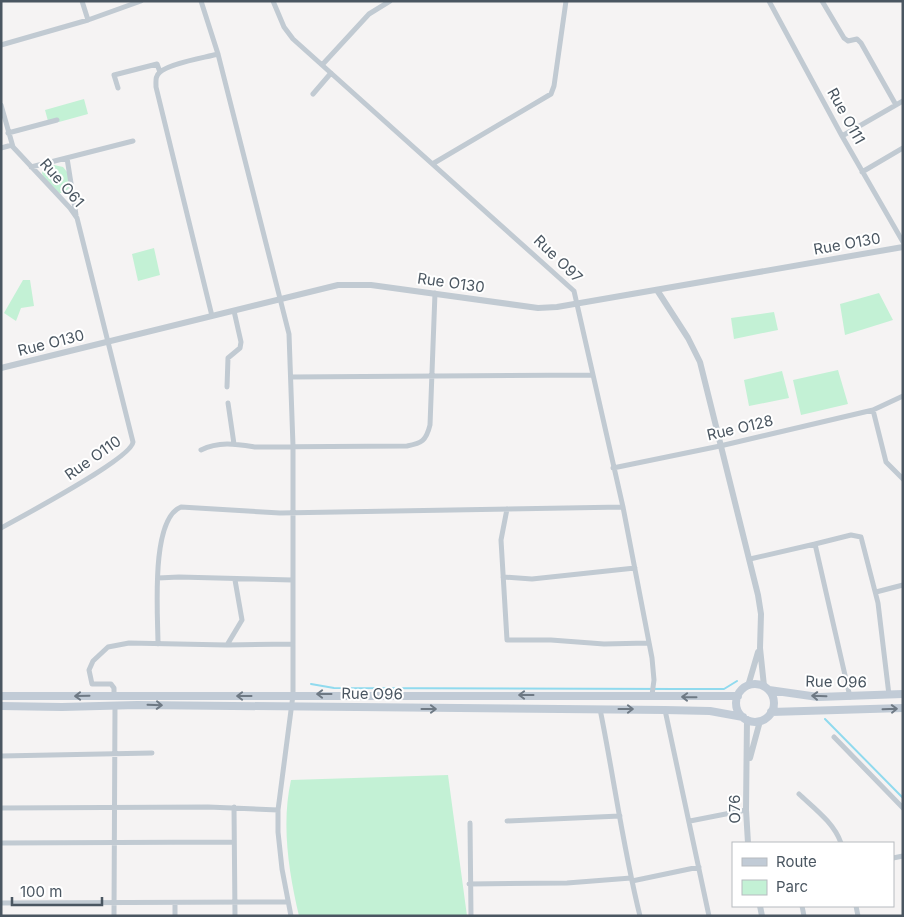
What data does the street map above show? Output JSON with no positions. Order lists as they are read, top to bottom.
{
  "streets": {
    "main road": ["Rue O96"],
    "street": [
      "Rue O111",
      "Rue O61",
      "Rue O130",
      "Rue O97",
      "Rue O128",
      "Rue O110",
      "O76"
    ]
  },
  "crossings": [
    ["Rue O61", "Rue O130"],
    ["Rue O61", "Rue O110"],
    ["Rue O130", "Rue O97"],
    ["Rue O130", "Rue O110"],
    ["Rue O97", "Rue O128"],
    ["Rue O97", "Rue O96"]
  ],
  "legend": ["Route", "Parc"],
  "scale_bar": "100 m"
}
